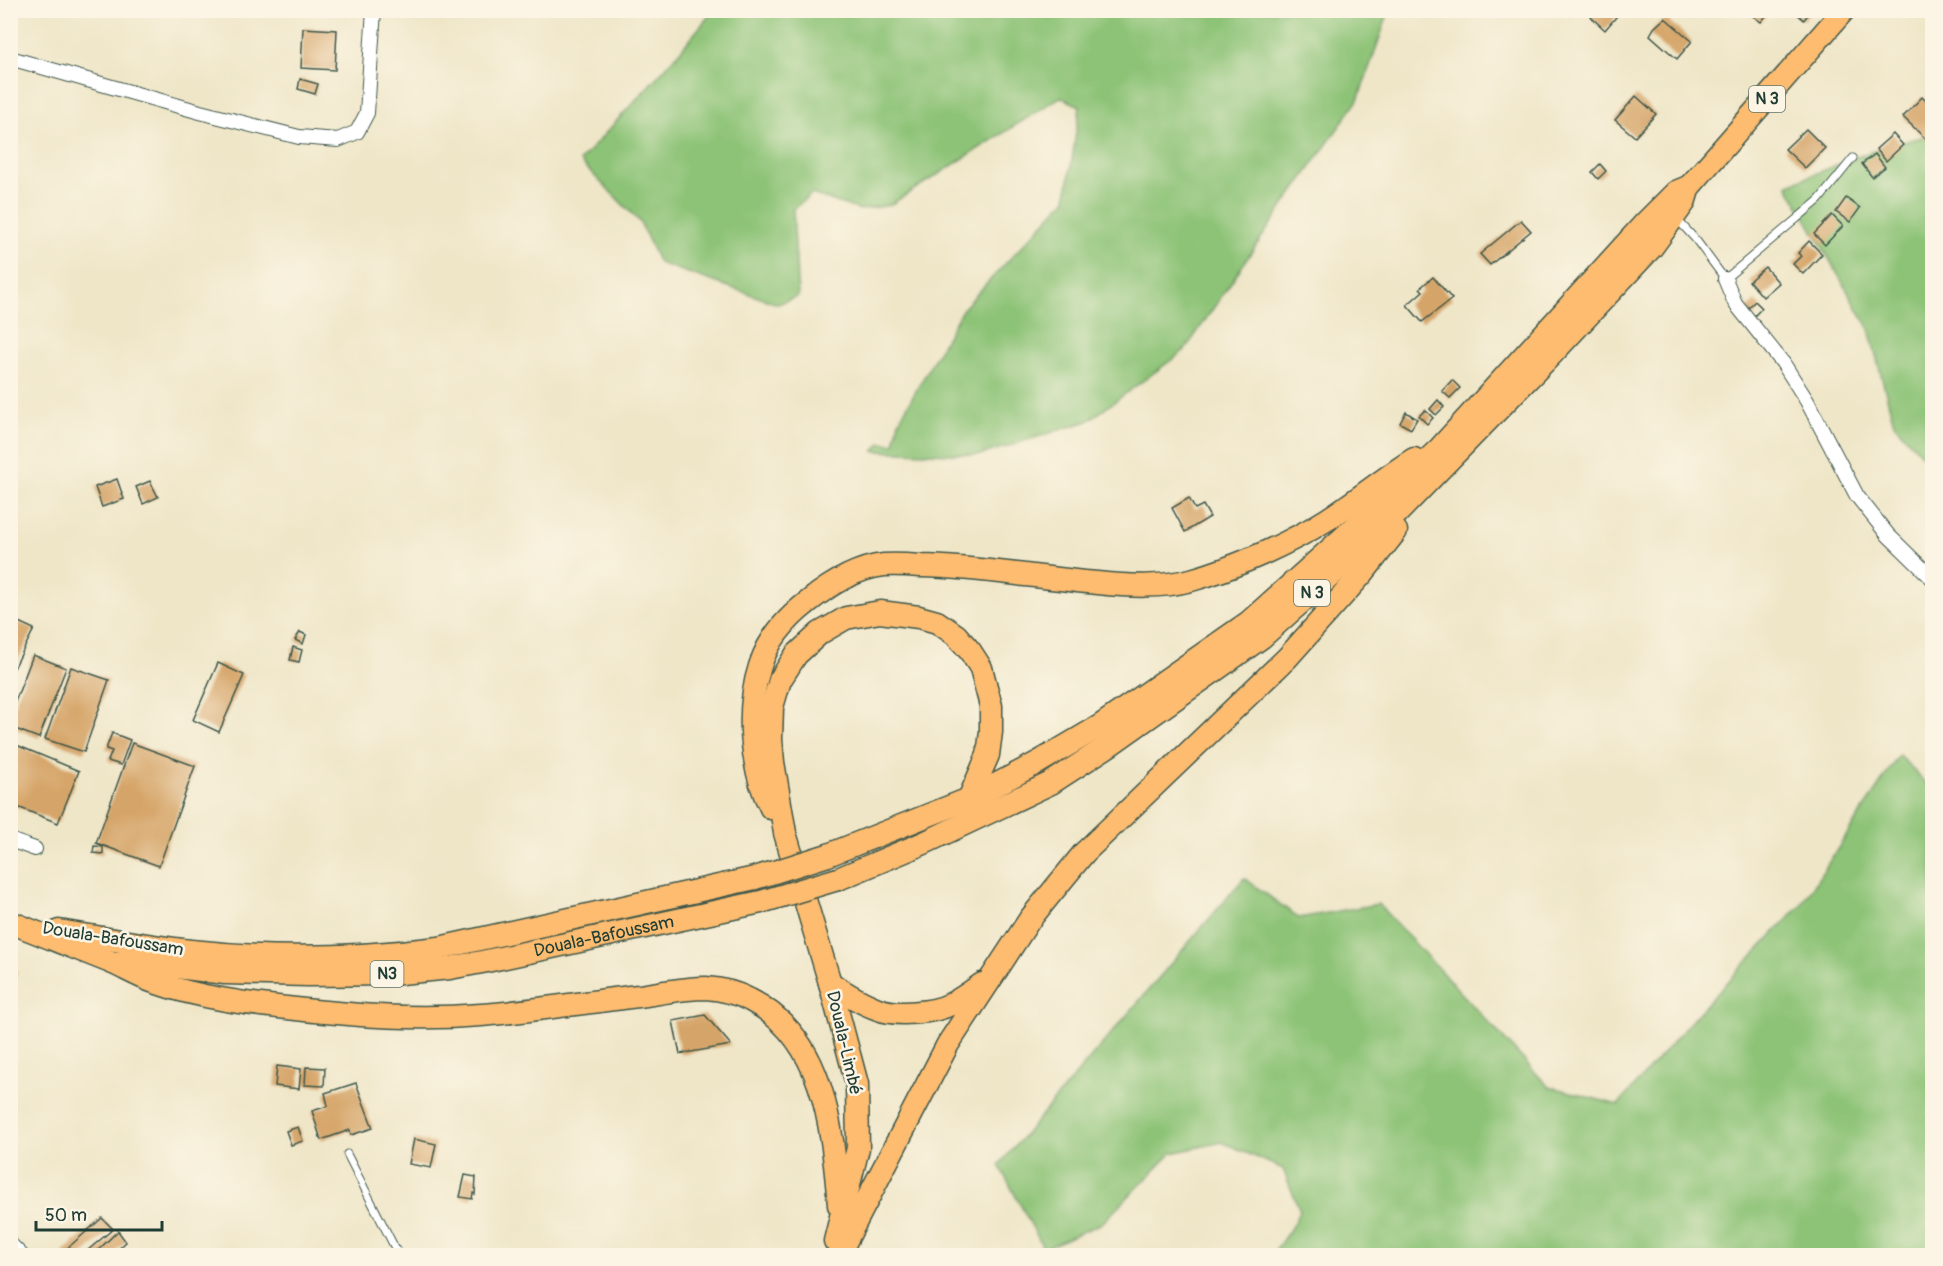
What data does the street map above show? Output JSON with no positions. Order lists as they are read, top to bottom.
{
  "streets": {
    "highway": [
      "N 3",
      "Douala-Bafoussam",
      "N3",
      "Douala-Limbé"
    ]
  },
  "crossings": [
    ["N 3", "Douala-Bafoussam"]
  ],
  "scale_bar": "50 m"
}
